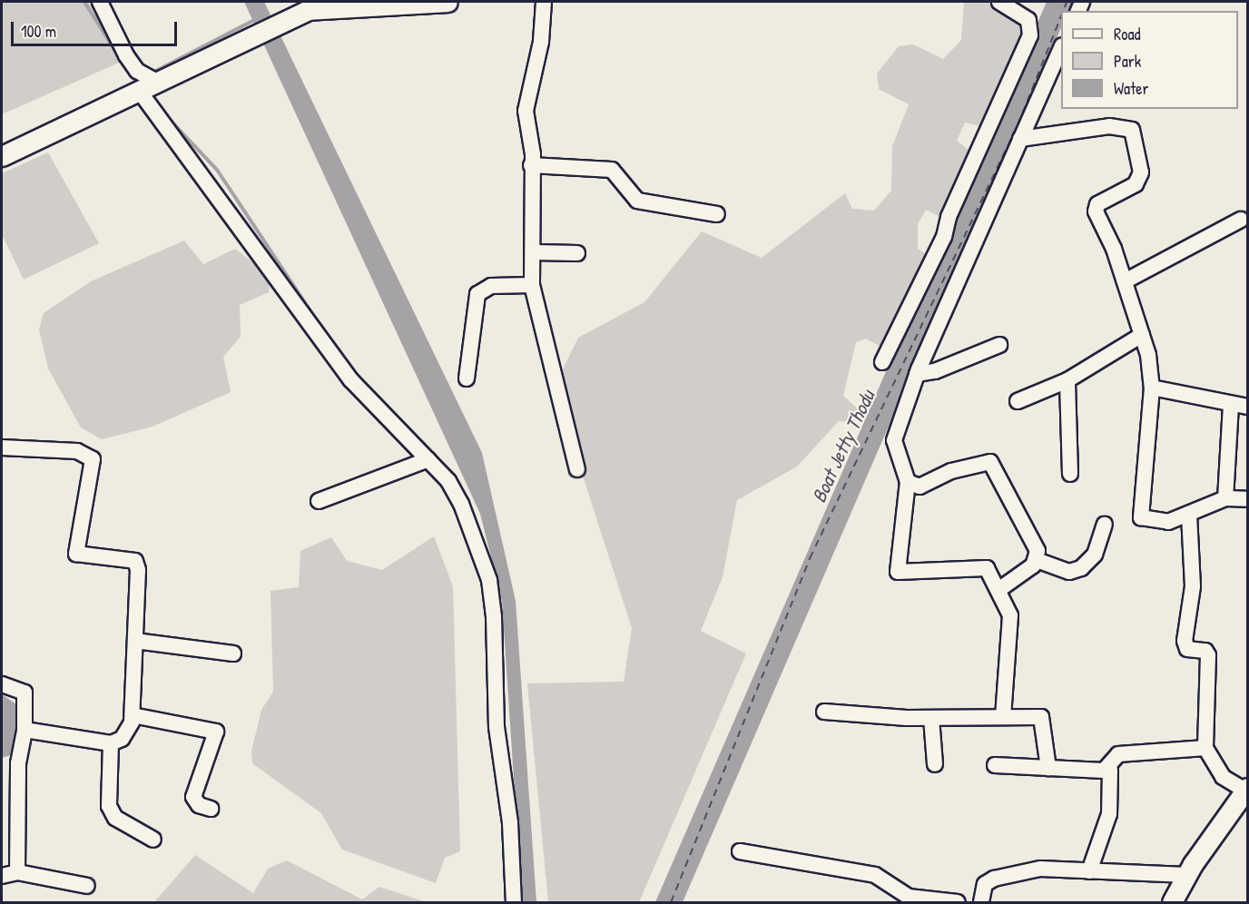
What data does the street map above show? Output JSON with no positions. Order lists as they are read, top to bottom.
{
  "water": ["Boat Jetty Thodu"],
  "legend": ["Road", "Park", "Water"],
  "scale_bar": "100 m"
}
